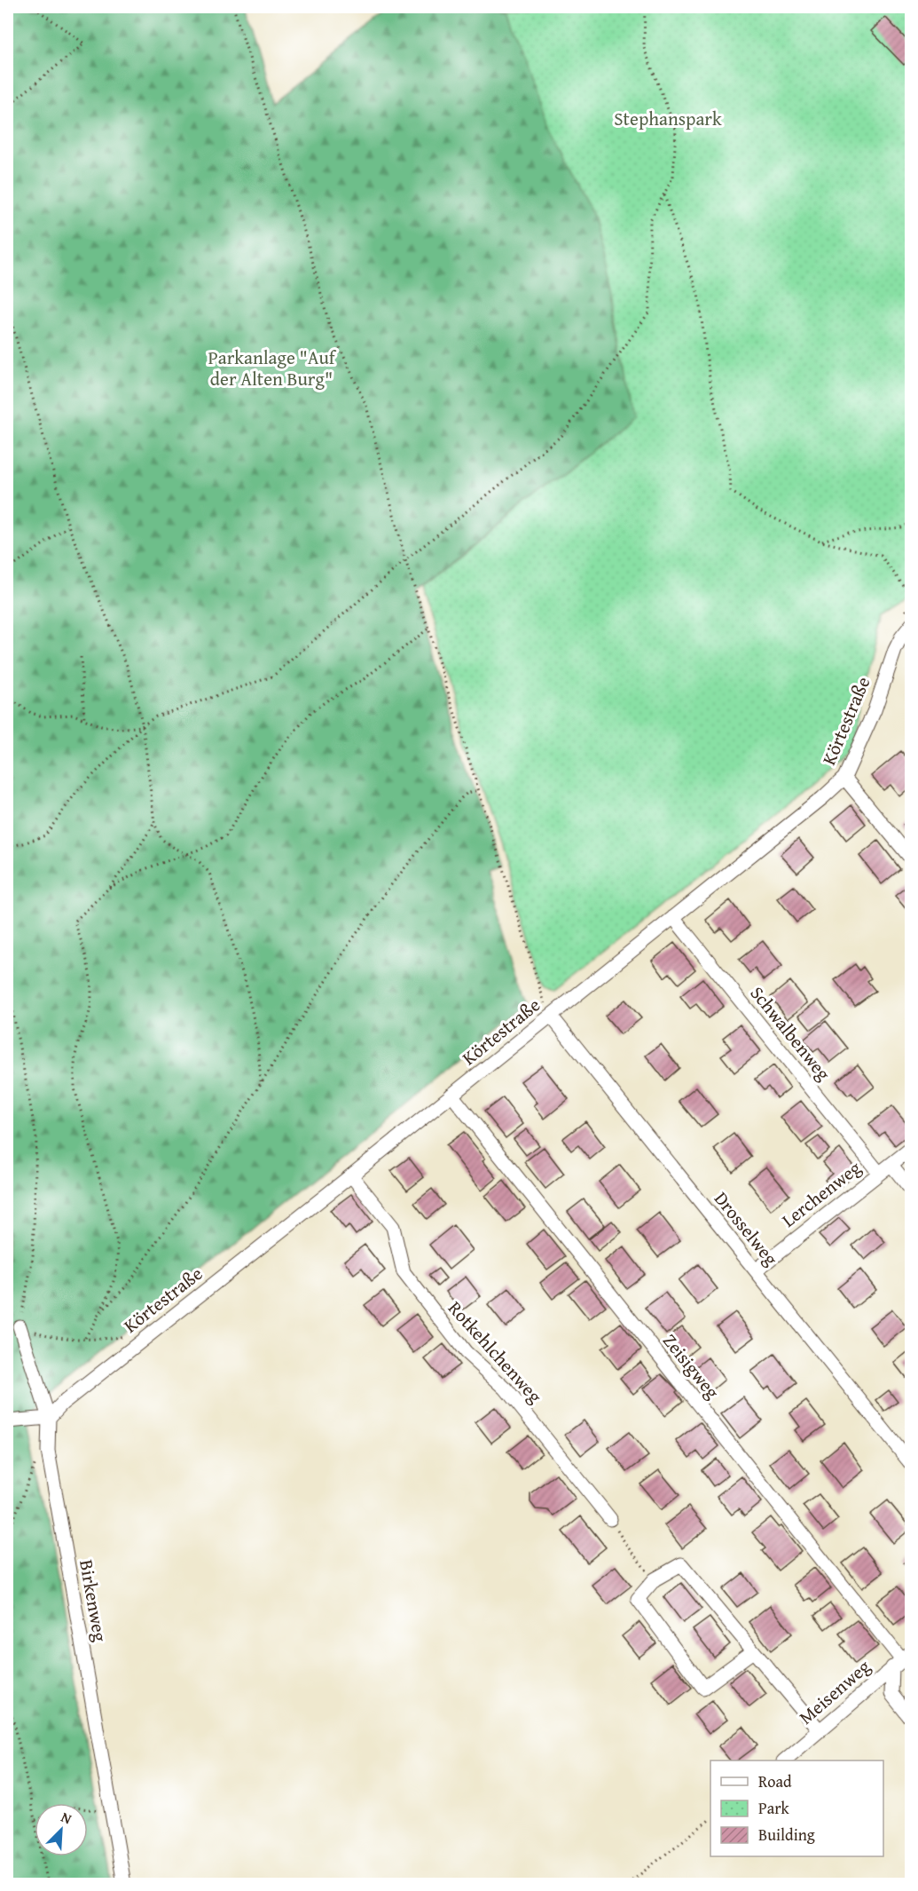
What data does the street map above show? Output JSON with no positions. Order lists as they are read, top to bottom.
{
  "streets": {
    "street": [
      "Körtestraße",
      "Schwalbenweg",
      "Lerchenweg",
      "Drosselweg",
      "Rotkehlchenweg",
      "Zeisigweg",
      "Birkenweg",
      "Meisenweg"
    ]
  },
  "crossings": [
    ["Körtestraße", "Schwalbenweg"],
    ["Körtestraße", "Drosselweg"],
    ["Körtestraße", "Rotkehlchenweg"],
    ["Körtestraße", "Zeisigweg"],
    ["Körtestraße", "Birkenweg"],
    ["Schwalbenweg", "Lerchenweg"],
    ["Lerchenweg", "Drosselweg"],
    ["Zeisigweg", "Meisenweg"]
  ],
  "parks": ["Stephanspark", "Parkanlage \"Auf der Alten Burg\""],
  "legend": ["Road", "Park", "Building"],
  "north": "top right"
}
